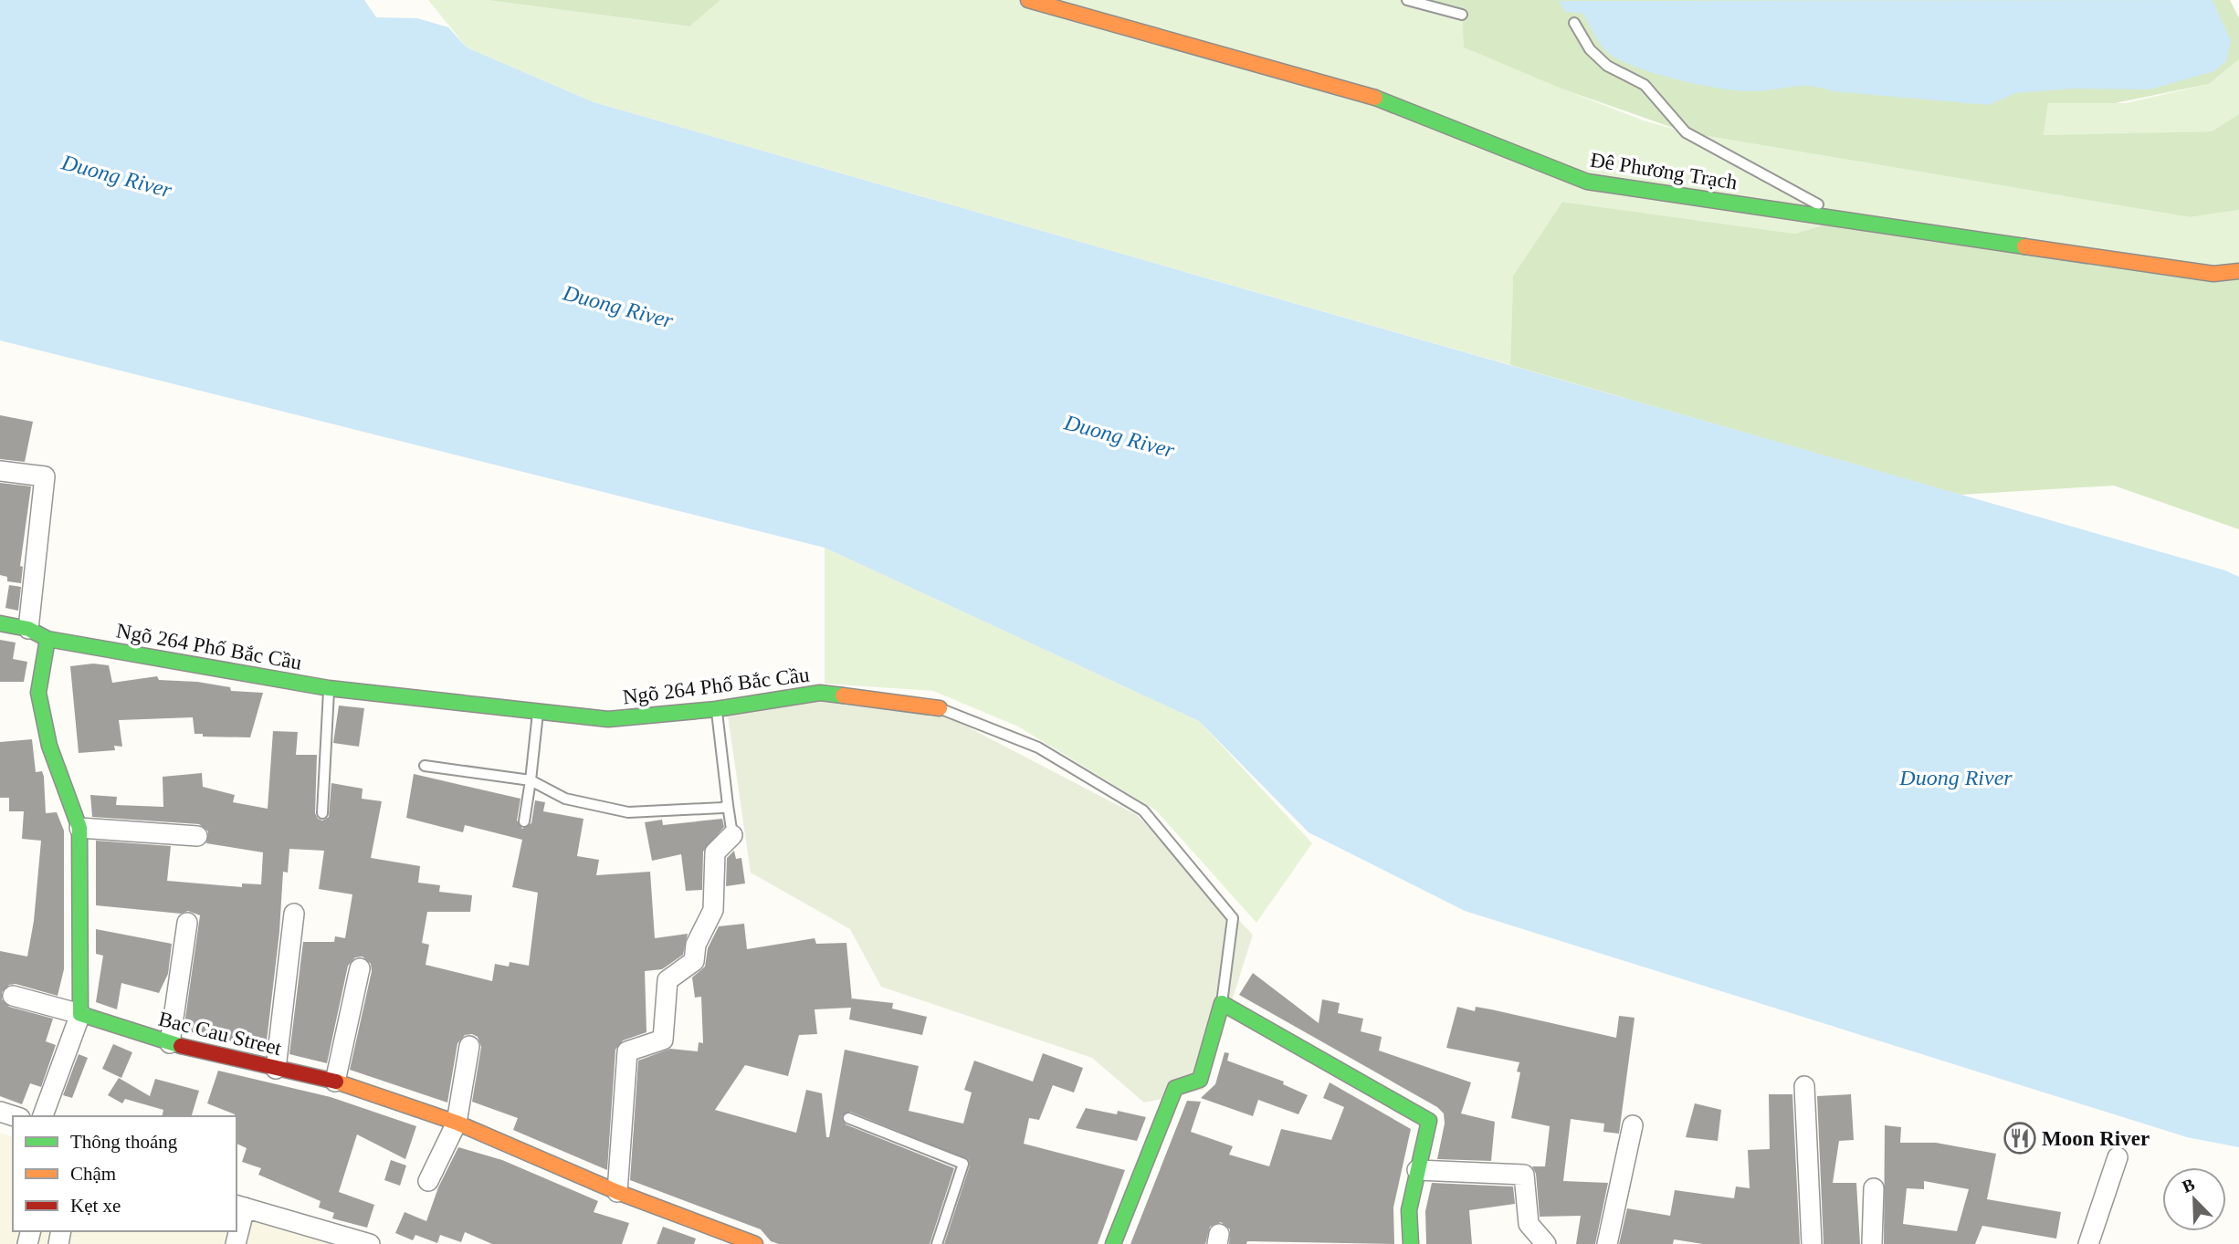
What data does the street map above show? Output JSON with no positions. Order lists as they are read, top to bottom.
{
  "streets": {
    "street": ["Đê Phương Trạch", "Ngõ 264 Phố Bắc Cầu", "Bac Cau Street"]
  },
  "water": ["Duong River"],
  "places": {
    "restaurant": ["Moon River"]
  },
  "legend": ["Thông thoáng", "Chậm", "Kẹt xe"],
  "north": "top left"
}
